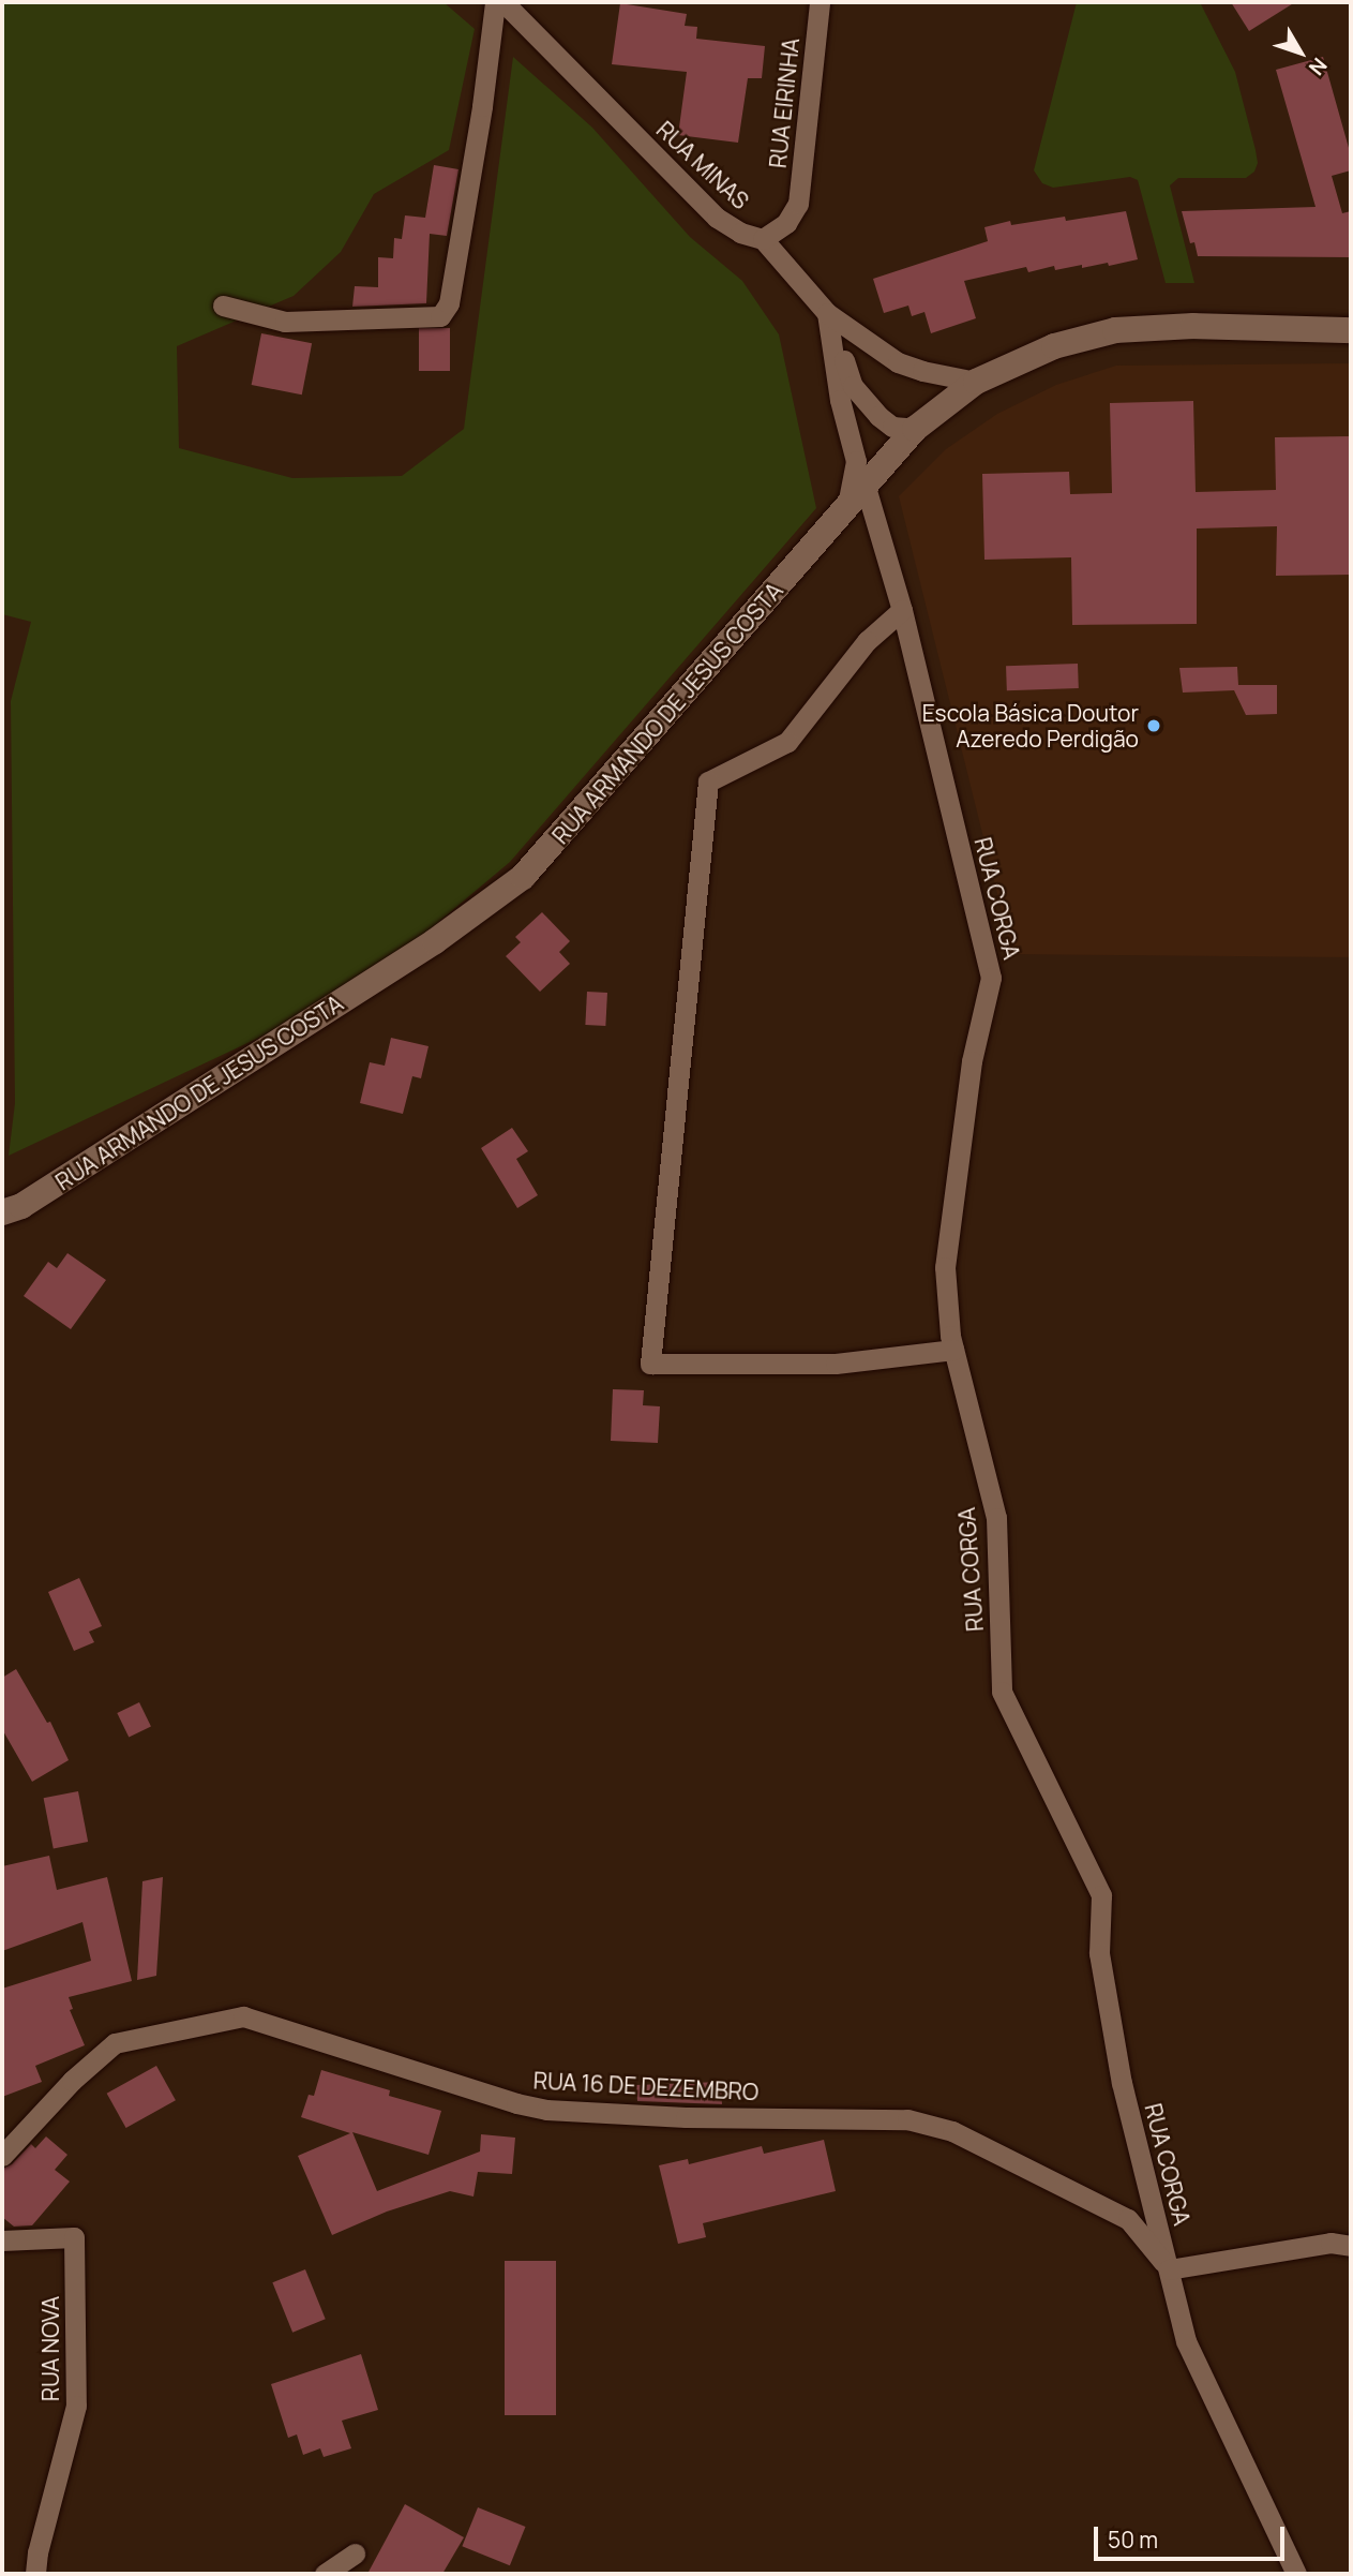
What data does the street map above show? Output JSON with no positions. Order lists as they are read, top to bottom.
{
  "streets": {
    "street": [
      "RUA EIRINHA",
      "RUA MINAS",
      "RUA ARMANDO DE JESUS COSTA",
      "RUA CORGA",
      "RUA 16 DE DEZEMBRO",
      "RUA NOVA"
    ]
  },
  "crossings": [
    ["RUA EIRINHA", "RUA MINAS"],
    ["RUA ARMANDO DE JESUS COSTA", "RUA CORGA"],
    ["RUA CORGA", "RUA 16 DE DEZEMBRO"]
  ],
  "places": ["Escola Básica Doutor Azeredo Perdigão"],
  "scale_bar": "50 m",
  "north": "bottom right"
}
